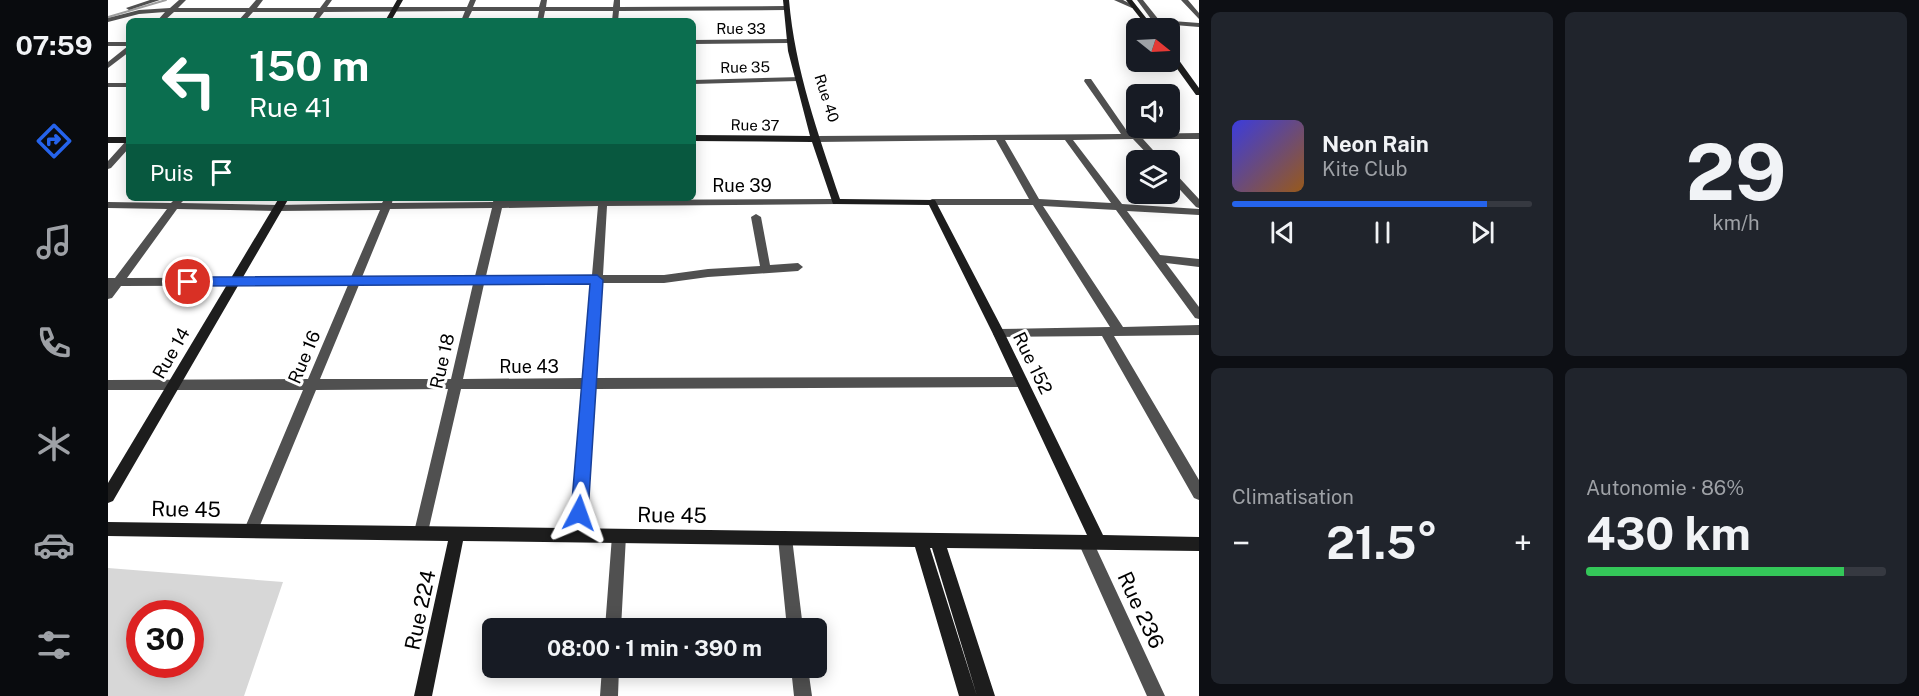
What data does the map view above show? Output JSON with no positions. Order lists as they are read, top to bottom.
{
  "streets": {
    "main road": [
      "Rue 40",
      "Rue 37",
      "Rue 14",
      "Rue 152",
      "Rue 45",
      "Rue 224"
    ],
    "street": [
      "Rue 33",
      "Rue 35",
      "Rue 39",
      "Rue 16",
      "Rue 18",
      "Rue 43",
      "Rue 236"
    ]
  },
  "crossings": [
    ["Rue 33", "Rue 40"],
    ["Rue 35", "Rue 40"],
    ["Rue 40", "Rue 37"],
    ["Rue 40", "Rue 39"],
    ["Rue 39", "Rue 14"],
    ["Rue 39", "Rue 16"],
    ["Rue 39", "Rue 18"],
    ["Rue 14", "Rue 43"],
    ["Rue 16", "Rue 43"],
    ["Rue 16", "Rue 45"],
    ["Rue 18", "Rue 43"],
    ["Rue 18", "Rue 45"],
    ["Rue 152", "Rue 43"],
    ["Rue 152", "Rue 45"],
    ["Rue 152", "Rue 236"],
    ["Rue 45", "Rue 224"],
    ["Rue 45", "Rue 236"]
  ],
  "north": "right",
  "page": {
    "tabs": "07:59",
    "tile": [
      ["29", "km/h"],
      "Climatisation",
      ["Autonomie · 86%", "430 km"]
    ],
    "turn": ["150 m", "Rue 41"],
    "song": ["Neon Rain", "Kite Club"],
    "then": "Puis",
    "heat": ["−", "21.5°", "+"],
    "limit": "30",
    "trip": "08:00 · 1 min · 390 m"
  }
}
